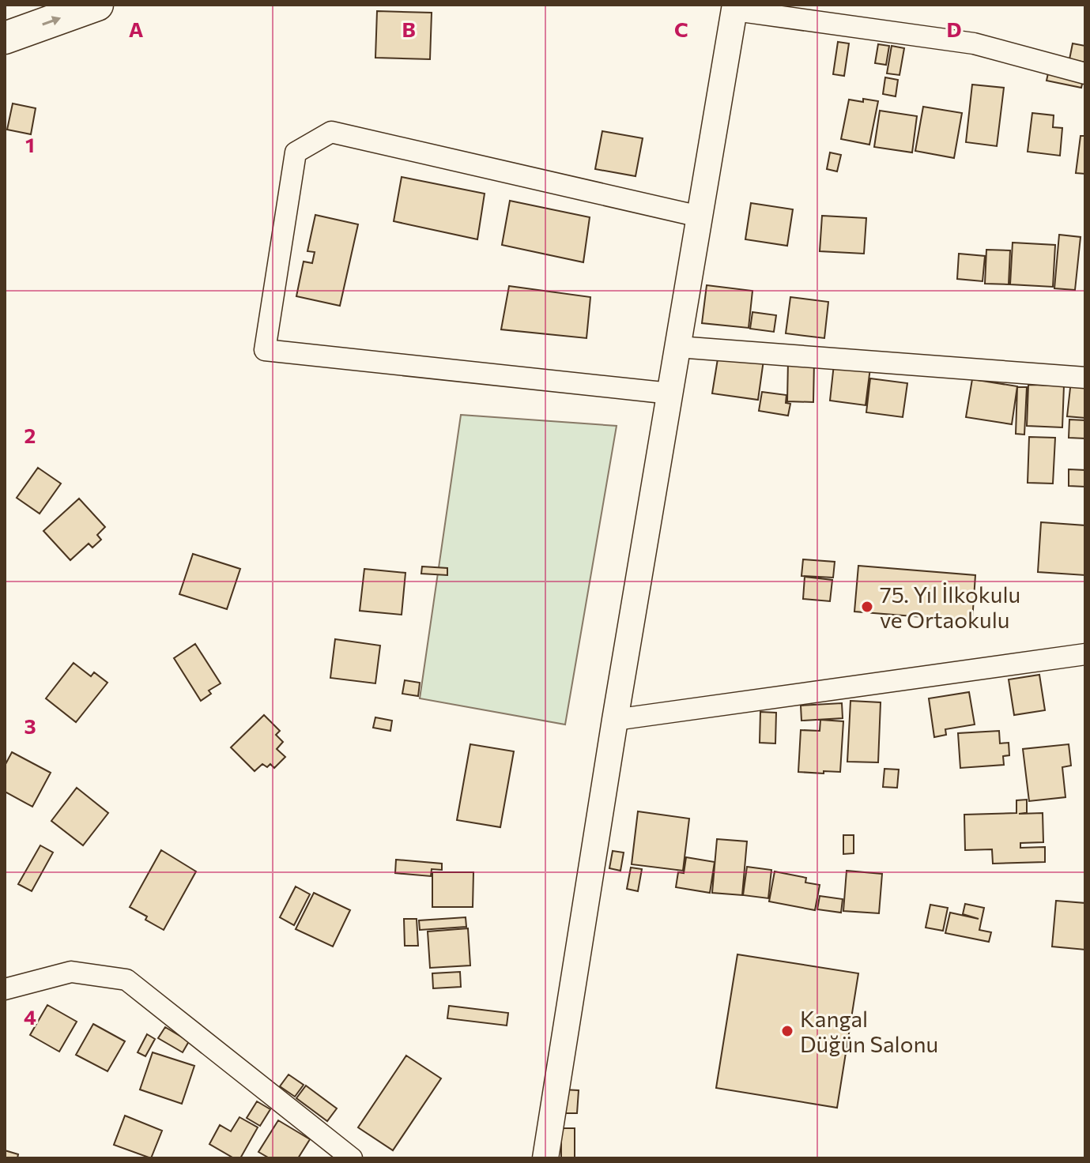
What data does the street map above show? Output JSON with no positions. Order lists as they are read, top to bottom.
{
  "places": ["75. Yıl İlkokulu ve Ortaokulu", "Kangal Düğün Salonu"],
  "grid": {
    "columns": [
      "A",
      "B",
      "C",
      "D"
    ],
    "rows": [
      "1",
      "2",
      "3",
      "4"
    ]
  }
}
